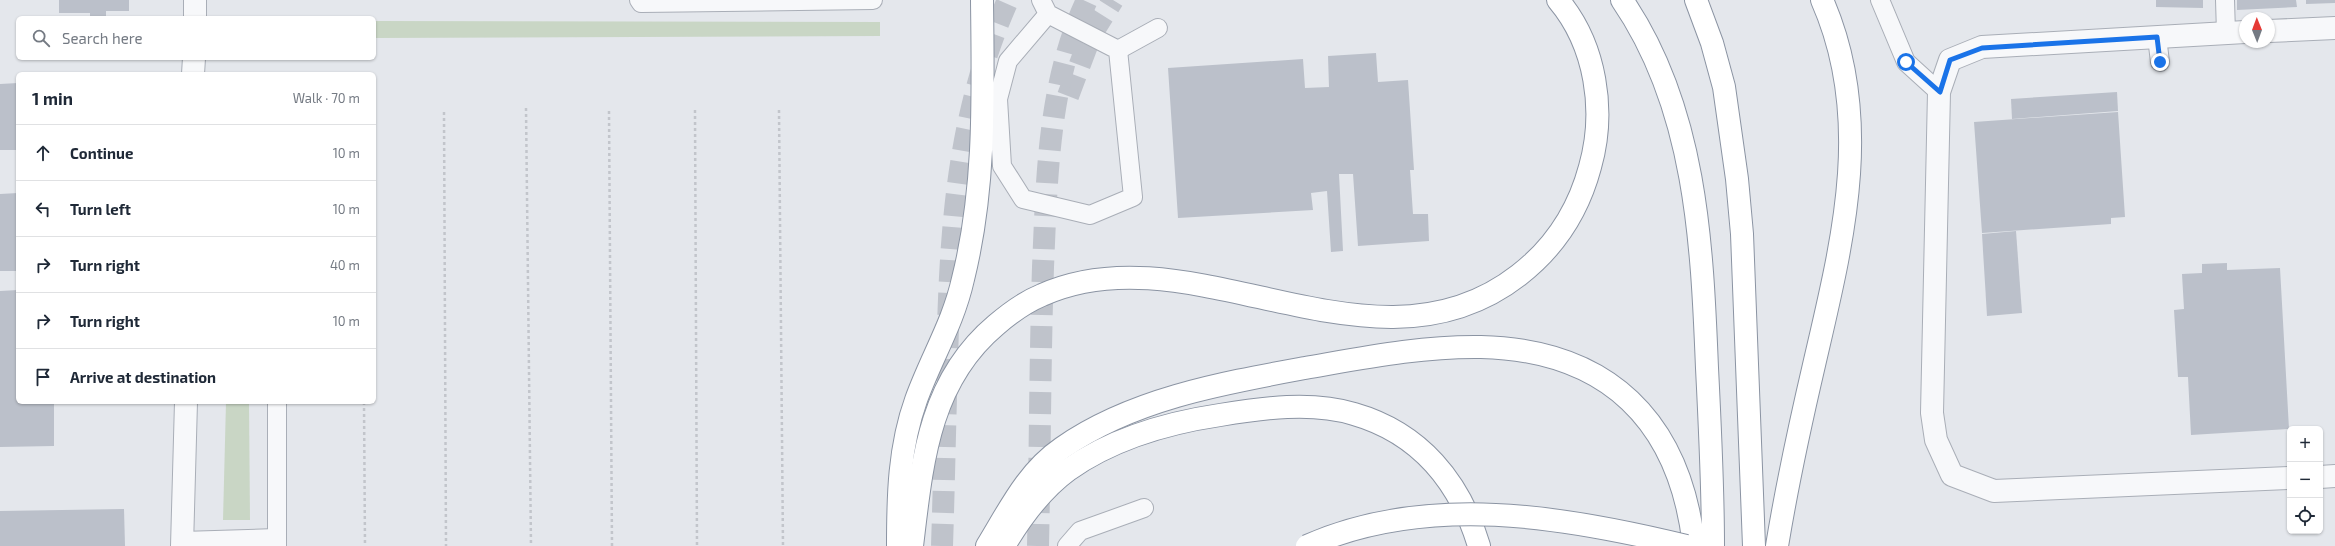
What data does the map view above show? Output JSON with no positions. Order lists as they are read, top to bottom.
{
  "north": "top",
  "page": {
    "search": "Search here",
    "heading": ["1 min", "Walk · 70 m"],
    "list": [
      ["Continue", "10 m"],
      ["Turn left", "10 m"],
      ["Turn right", "40 m"],
      ["Turn right", "10 m"],
      "Arrive at destination"
    ],
    "map_buttons": ["+", "−"]
  }
}
